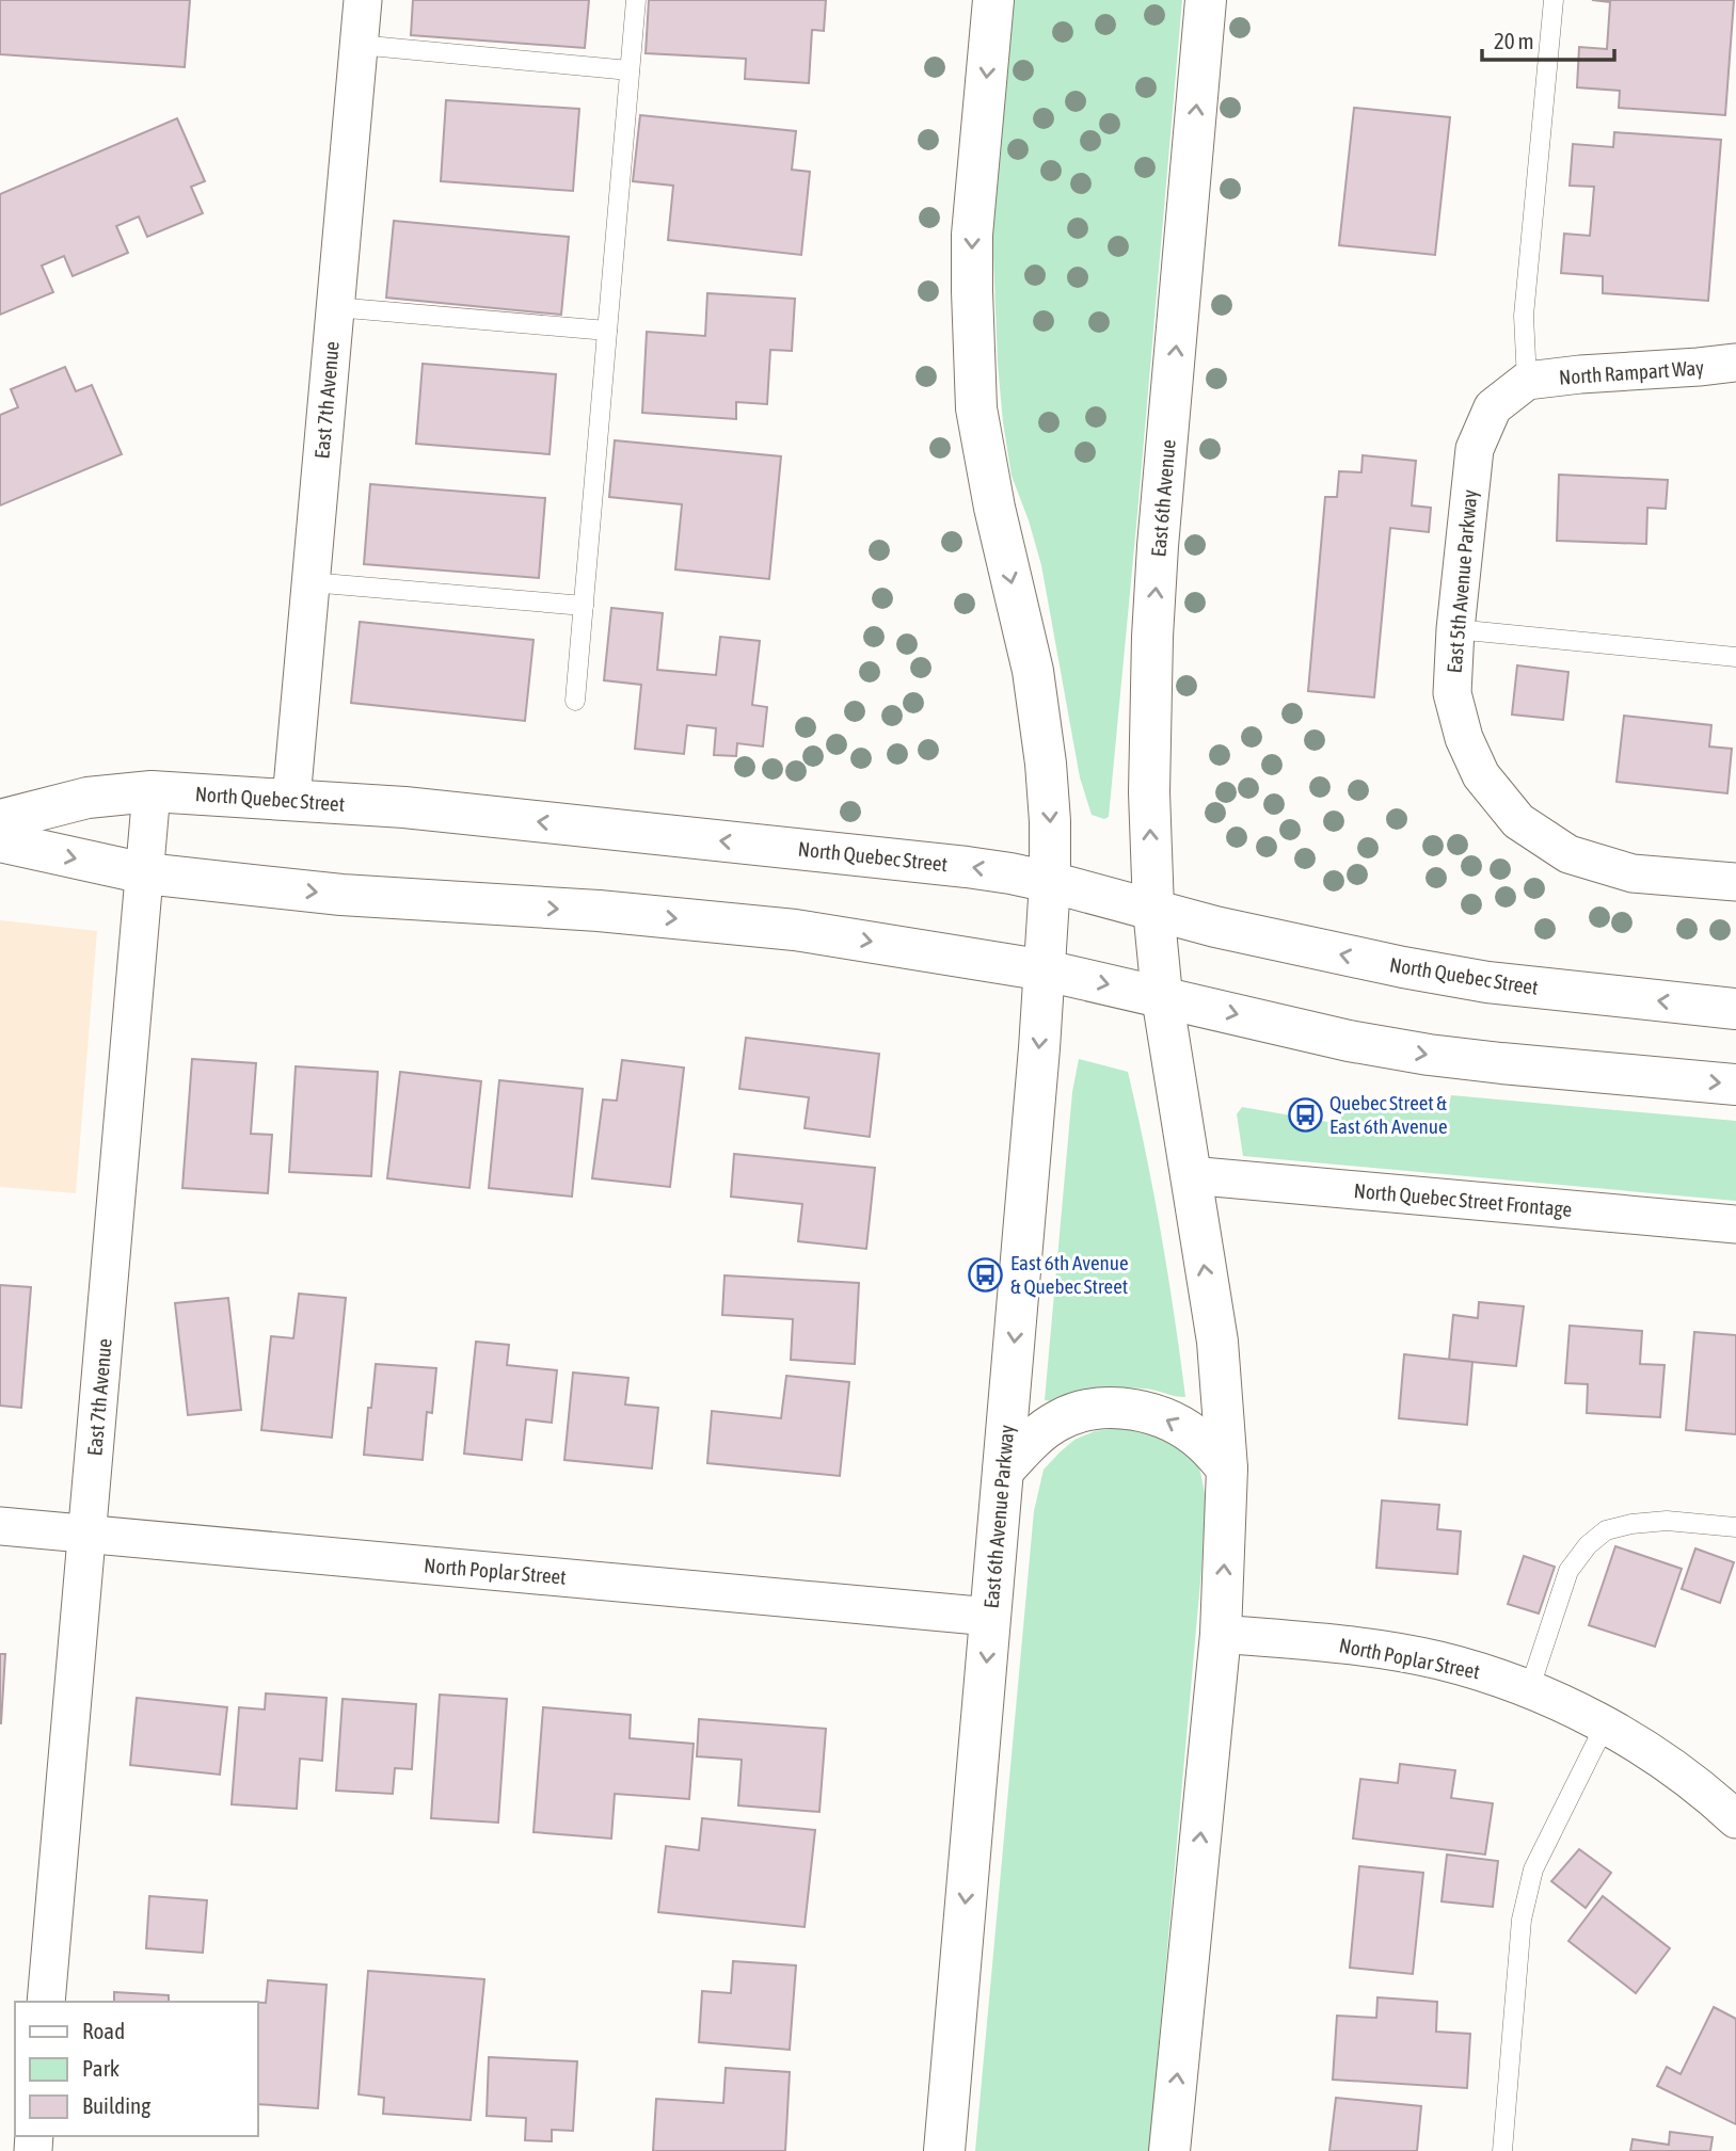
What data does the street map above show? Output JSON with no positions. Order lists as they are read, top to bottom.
{
  "streets": {
    "main road": ["East 6th Avenue", "North Quebec Street", "East 6th Avenue Parkway"],
    "street": [
      "North Rampart Way",
      "East 7th Avenue",
      "East 5th Avenue Parkway",
      "North Quebec Street Frontage",
      "North Poplar Street"
    ]
  },
  "crossings": [
    ["North Rampart Way", "East 5th Avenue Parkway"],
    ["East 7th Avenue", "North Quebec Street"],
    ["East 7th Avenue", "North Poplar Street"],
    ["East 6th Avenue", "North Quebec Street"],
    ["North Quebec Street", "East 6th Avenue Parkway"],
    ["East 6th Avenue Parkway", "North Poplar Street"]
  ],
  "places": {
    "bus stop": ["Quebec Street & East 6th Avenue", "East 6th Avenue & Quebec Street"]
  },
  "legend": ["Road", "Park", "Building"],
  "scale_bar": "20 m"
}
